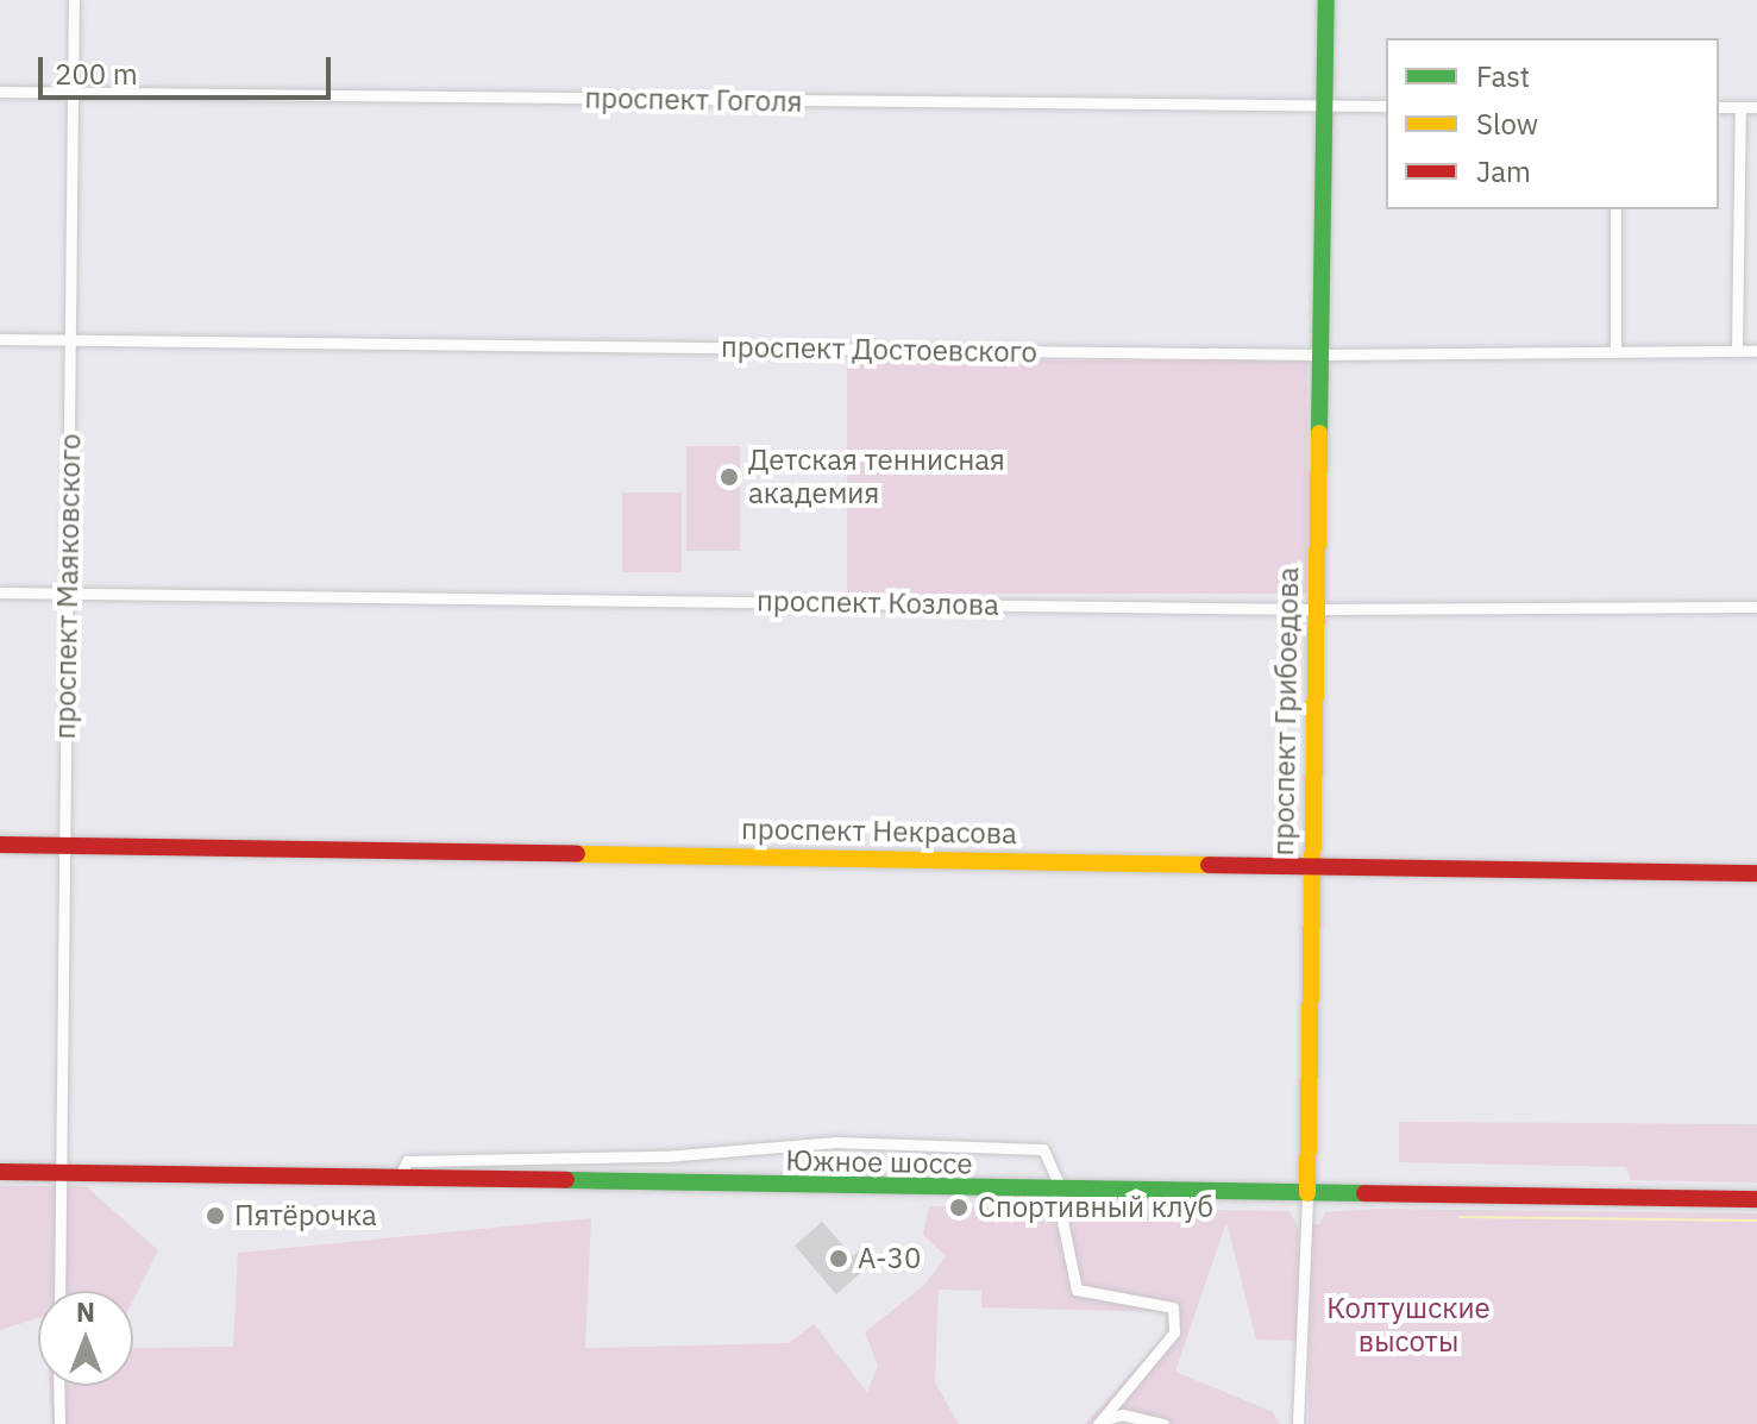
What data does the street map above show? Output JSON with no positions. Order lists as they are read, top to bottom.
{
  "streets": {
    "street": [
      "проспект Гоголя",
      "проспект Достоевского",
      "проспект Маяковского",
      "проспект Козлова",
      "проспект Грибоедова",
      "проспект Некрасова",
      "Южное шоссе"
    ]
  },
  "crossings": [
    ["проспект Гоголя", "проспект Маяковского"],
    ["проспект Гоголя", "проспект Грибоедова"],
    ["проспект Достоевского", "проспект Маяковского"],
    ["проспект Достоевского", "проспект Грибоедова"],
    ["проспект Маяковского", "проспект Козлова"],
    ["проспект Маяковского", "проспект Некрасова"],
    ["проспект Маяковского", "Южное шоссе"],
    ["проспект Козлова", "проспект Грибоедова"],
    ["проспект Грибоедова", "проспект Некрасова"],
    ["проспект Грибоедова", "Южное шоссе"]
  ],
  "parks": ["Колтушские высоты"],
  "places": [
    "Детская теннисная академия",
    "Спортивный клуб",
    "Пятёрочка",
    "А-30"
  ],
  "legend": ["Fast", "Slow", "Jam"],
  "scale_bar": "200 m",
  "north": "top"
}
